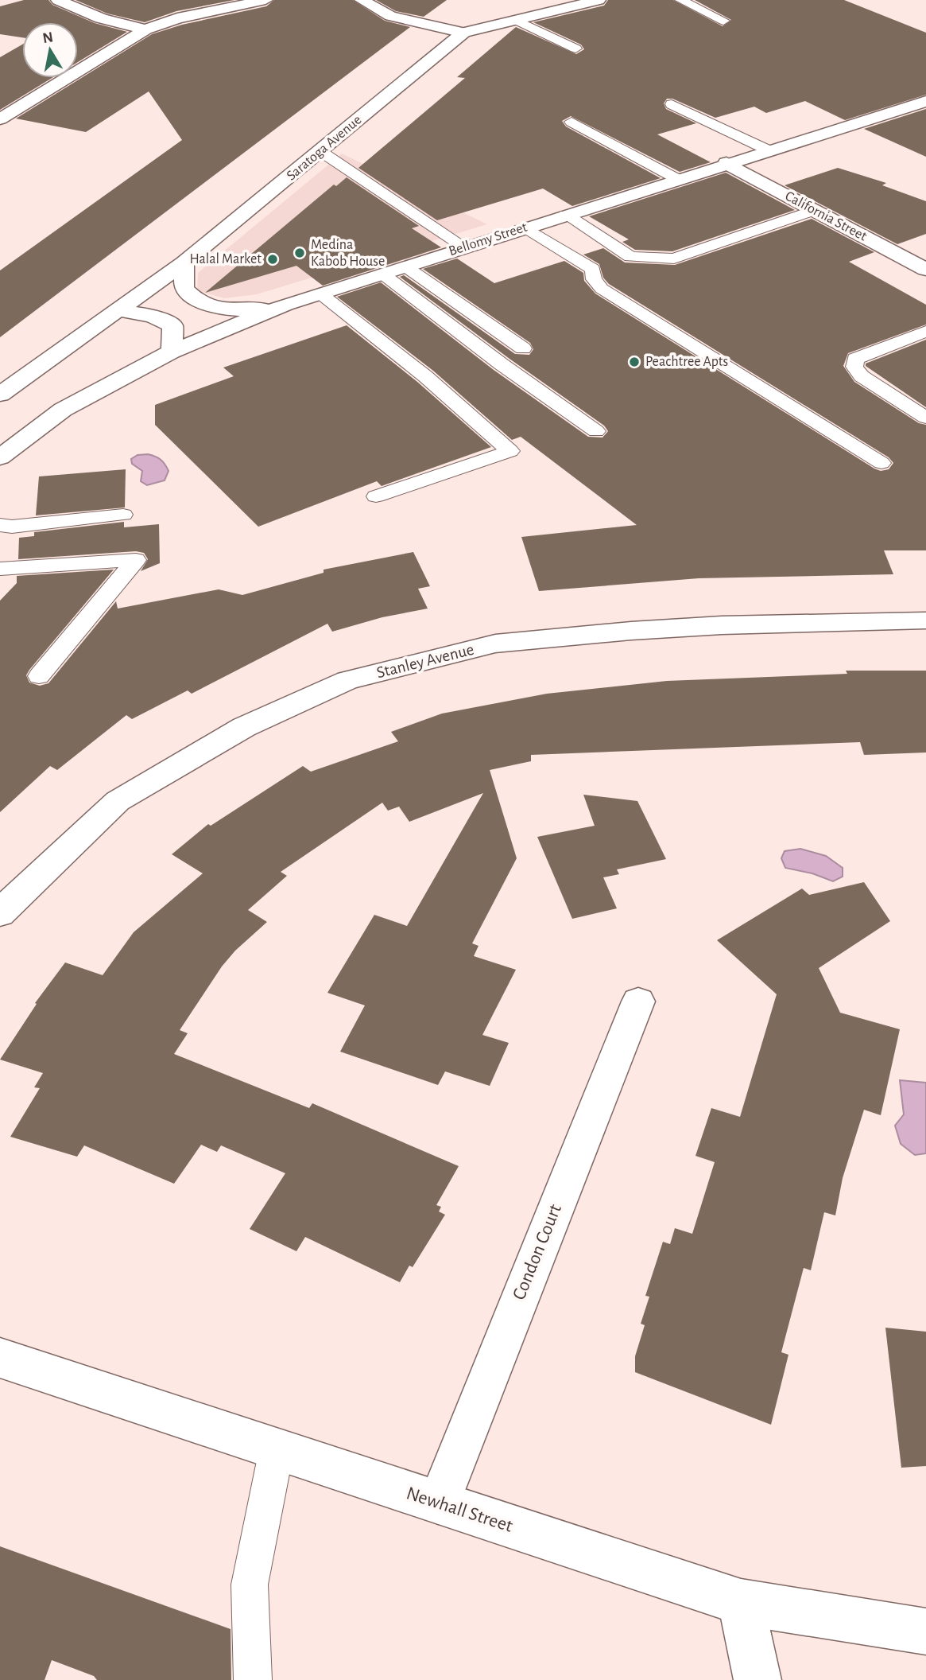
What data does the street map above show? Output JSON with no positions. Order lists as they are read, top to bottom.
{
  "streets": {
    "main road": [
      "Saratoga Avenue",
      "California Street",
      "Bellomy Street",
      "Stanley Avenue",
      "Condon Court",
      "Newhall Street"
    ]
  },
  "crossings": [
    ["California Street", "Bellomy Street"],
    ["Condon Court", "Newhall Street"]
  ],
  "places": ["Medina Kabob House", "Halal Market", "Peachtree Apts"],
  "north": "top"
}
